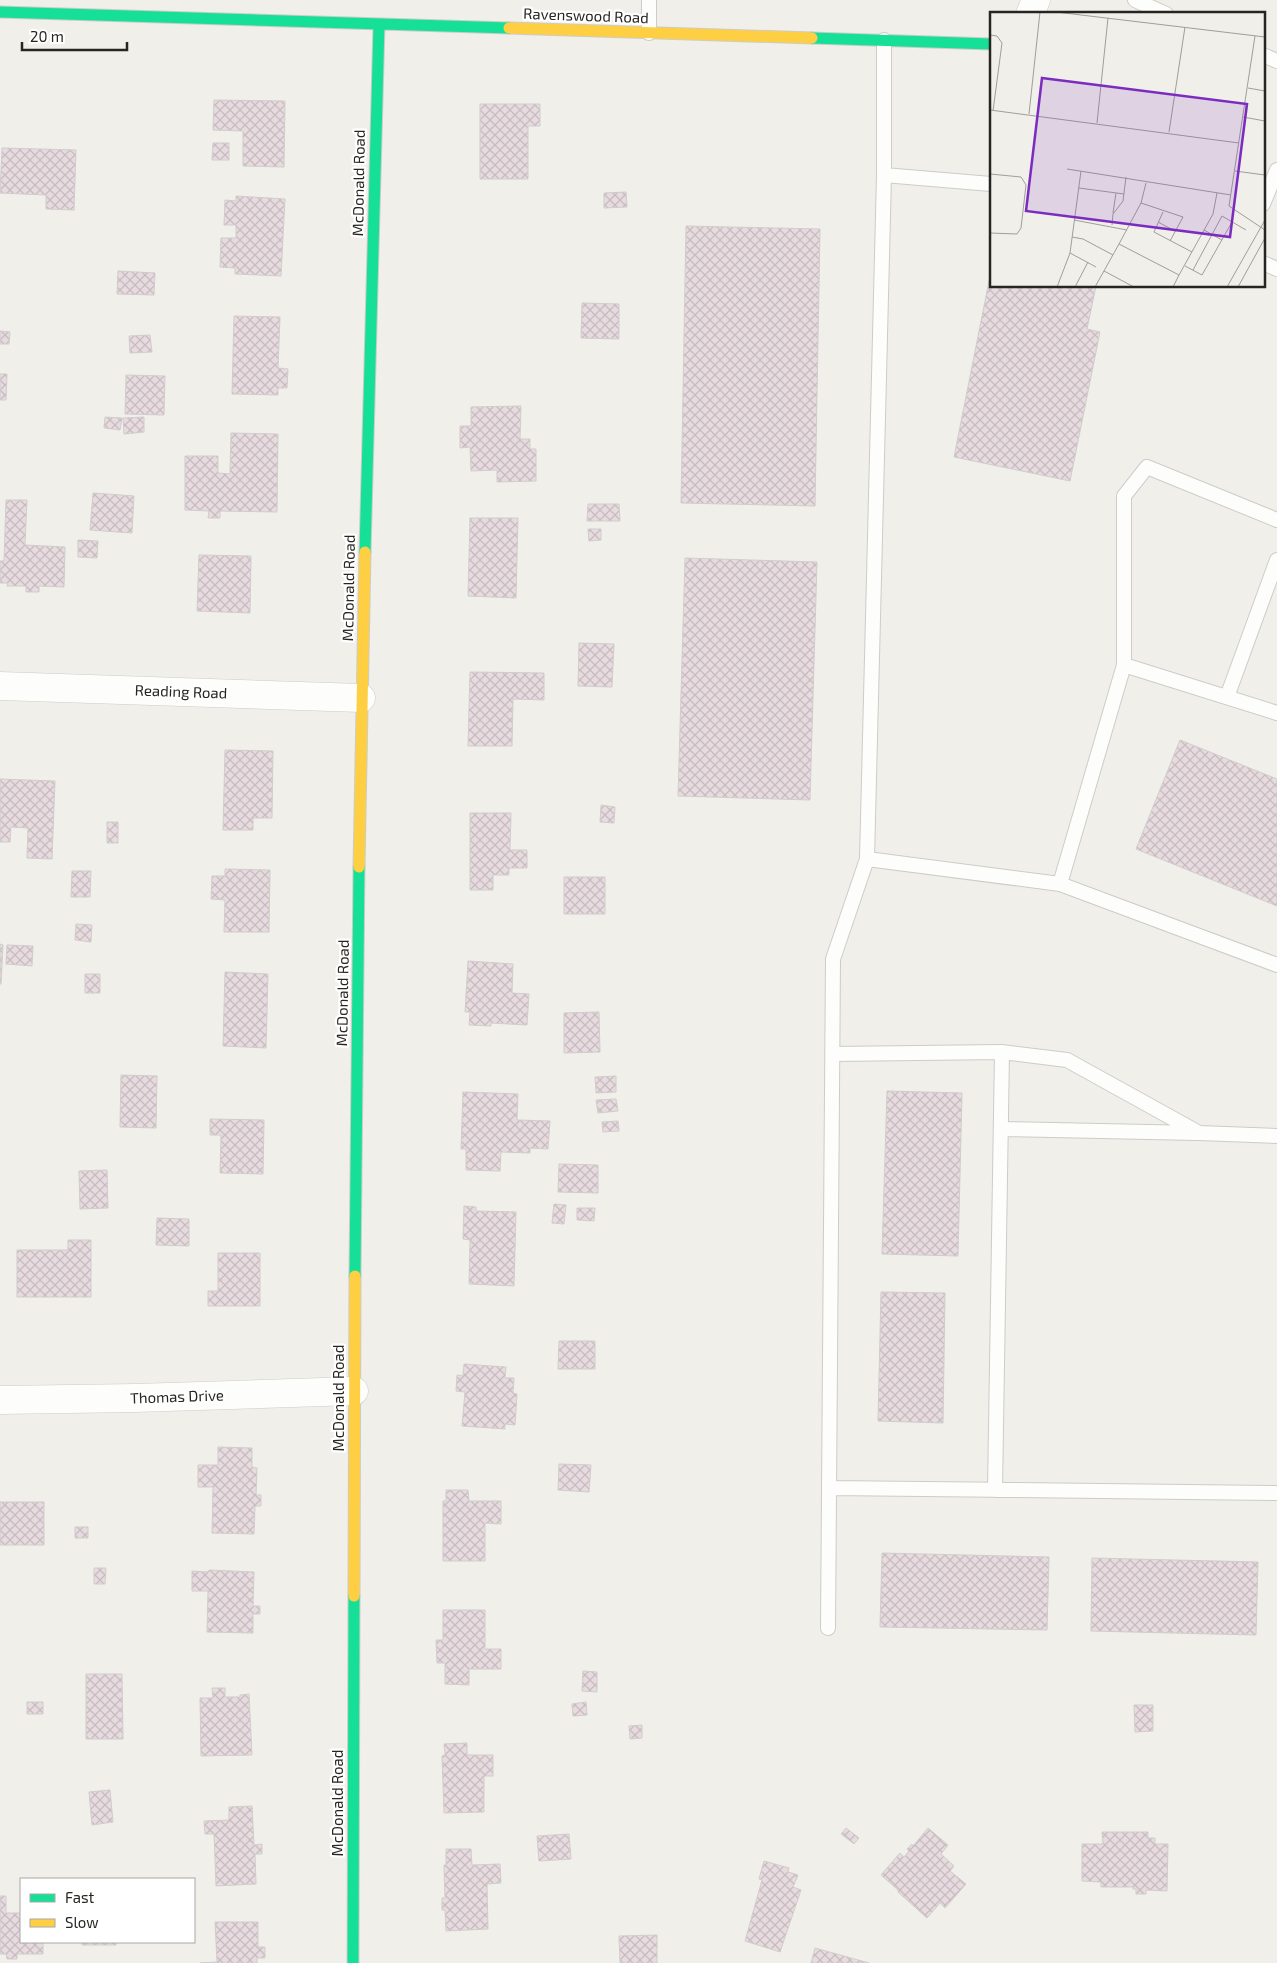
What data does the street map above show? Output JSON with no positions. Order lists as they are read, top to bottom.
{
  "streets": {
    "street": [
      "Ravenswood Road",
      "McDonald Road",
      "Reading Road",
      "Thomas Drive"
    ]
  },
  "crossings": [
    ["Ravenswood Road", "McDonald Road"],
    ["McDonald Road", "Reading Road"],
    ["McDonald Road", "Thomas Drive"]
  ],
  "legend": ["Fast", "Slow"],
  "scale_bar": "20 m"
}
